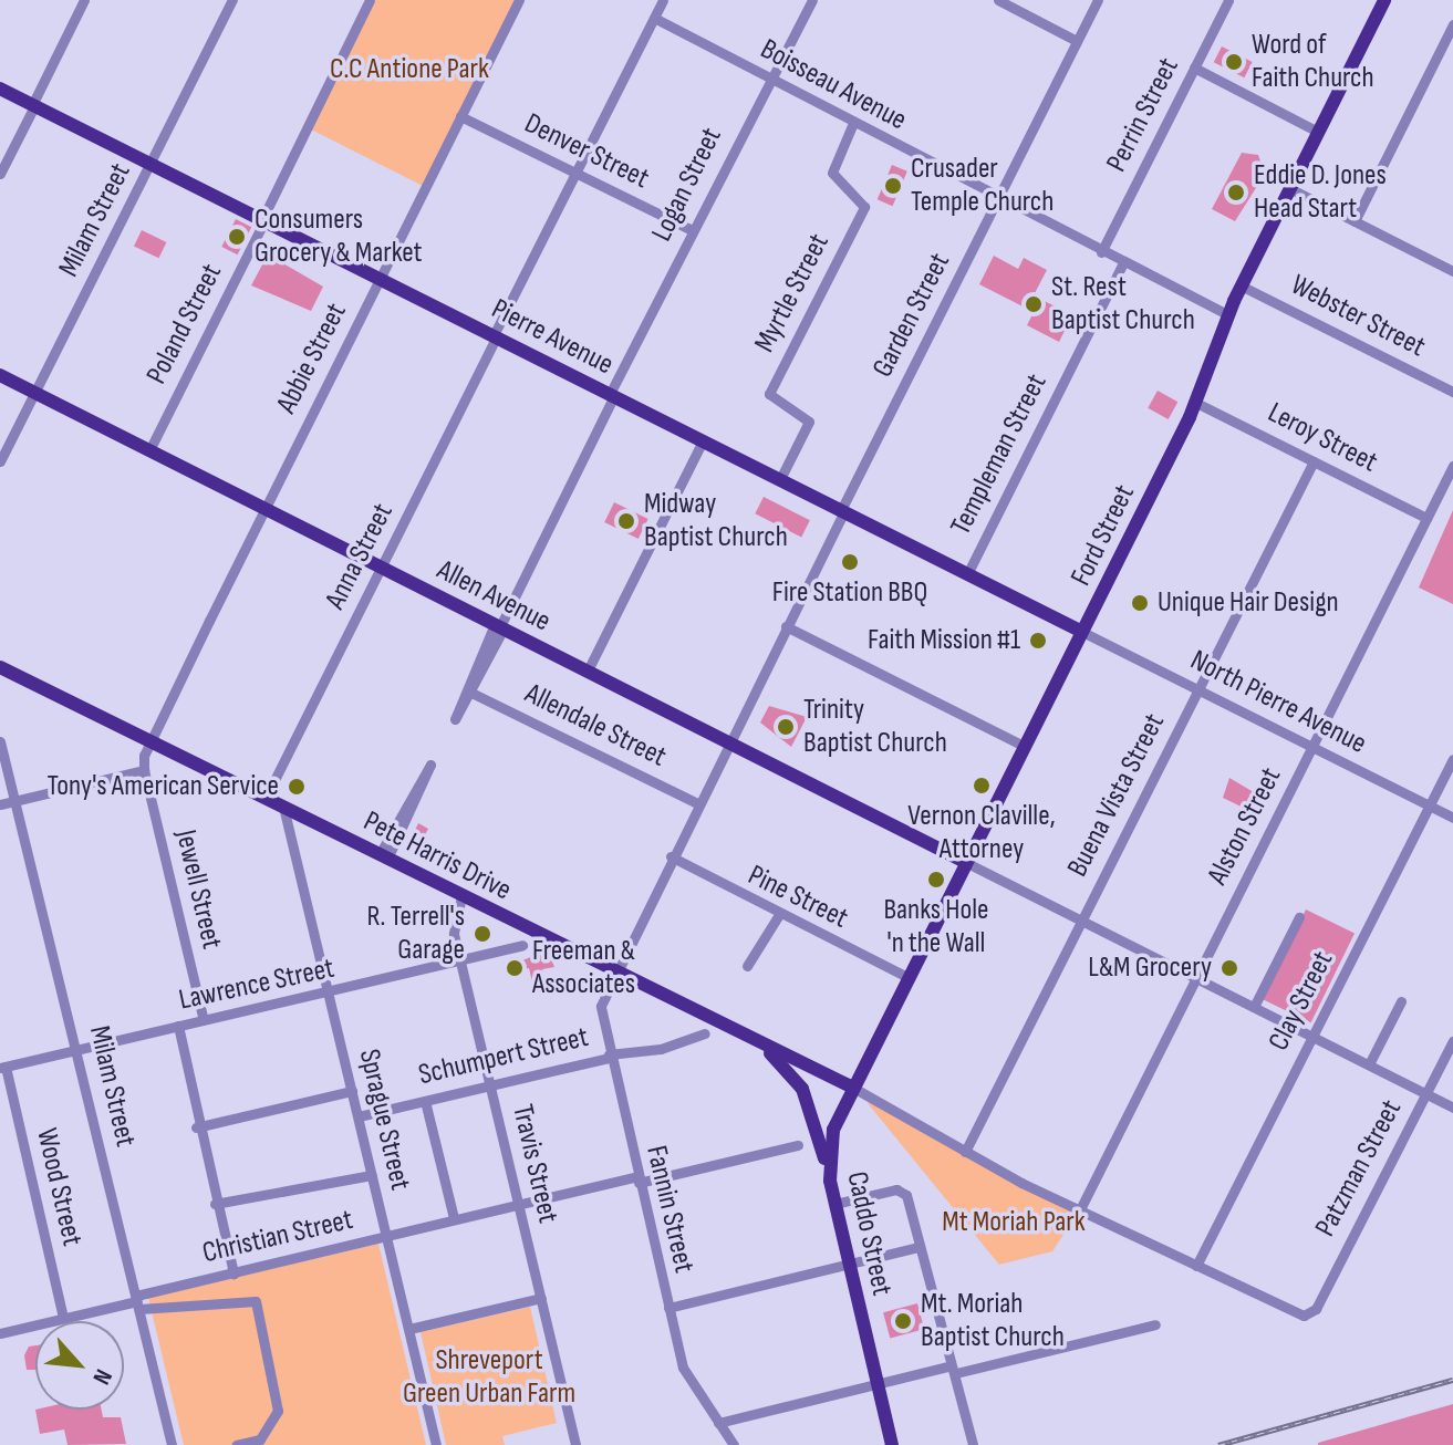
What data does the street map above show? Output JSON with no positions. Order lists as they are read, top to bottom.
{
  "streets": {
    "main road": [
      "Pierre Avenue",
      "Ford Street",
      "Allen Avenue",
      "Pete Harris Drive",
      "Caddo Street"
    ],
    "street": [
      "Boisseau Avenue",
      "Perrin Street",
      "Denver Street",
      "Logan Street",
      "Milam Street",
      "Myrtle Street",
      "Garden Street",
      "Webster Street",
      "Poland Street",
      "Abbie Street",
      "Leroy Street",
      "Templeman Street",
      "Anna Street",
      "North Pierre Avenue",
      "Allendale Street",
      "Buena Vista Street",
      "Alston Street",
      "Jewell Street",
      "Pine Street",
      "Lawrence Street",
      "Clay Street",
      "Schumpert Street",
      "Sprague Street",
      "Travis Street",
      "Patzman Street",
      "Wood Street",
      "Fannin Street",
      "Christian Street"
    ]
  },
  "crossings": [
    ["Boisseau Avenue", "Perrin Street"],
    ["Boisseau Avenue", "Logan Street"],
    ["Boisseau Avenue", "Myrtle Street"],
    ["Boisseau Avenue", "Garden Street"],
    ["Boisseau Avenue", "Templeman Street"],
    ["Boisseau Avenue", "Ford Street"],
    ["Boisseau Avenue", "Anna Street"],
    ["Denver Street", "Logan Street"],
    ["Denver Street", "Abbie Street"],
    ["Denver Street", "Anna Street"],
    ["Logan Street", "Pierre Avenue"],
    ["Logan Street", "Allen Avenue"],
    ["Logan Street", "Allendale Street"],
    ["Milam Street", "Pierre Avenue"],
    ["Milam Street", "Allen Avenue"],
    ["Milam Street", "Lawrence Street"],
    ["Milam Street", "Christian Street"],
    ["Myrtle Street", "Pierre Avenue"],
    ["Garden Street", "Pierre Avenue"],
    ["Garden Street", "Allen Avenue"],
    ["Garden Street", "Allendale Street"],
    ["Garden Street", "Pete Harris Drive"],
    ["Garden Street", "Pine Street"],
    ["Garden Street", "Fannin Street"],
    ["Webster Street", "Ford Street"],
    ["Poland Street", "Pierre Avenue"],
    ["Poland Street", "Allen Avenue"],
    ["Pierre Avenue", "Abbie Street"],
    ["Pierre Avenue", "Templeman Street"],
    ["Pierre Avenue", "Ford Street"],
    ["Pierre Avenue", "Anna Street"],
    ["Pierre Avenue", "North Pierre Avenue"],
    ["Abbie Street", "Allen Avenue"],
    ["Abbie Street", "Pete Harris Drive"],
    ["Abbie Street", "Jewell Street"],
    ["Leroy Street", "Ford Street"],
    ["Leroy Street", "Buena Vista Street"],
    ["Leroy Street", "Alston Street"],
    ["Ford Street", "Allen Avenue"],
    ["Ford Street", "North Pierre Avenue"],
    ["Ford Street", "Pete Harris Drive"],
    ["Ford Street", "Pine Street"],
    ["Ford Street", "Caddo Street"],
    ["Anna Street", "Allen Avenue"],
    ["Anna Street", "Pete Harris Drive"],
    ["North Pierre Avenue", "Buena Vista Street"],
    ["North Pierre Avenue", "Alston Street"],
    ["North Pierre Avenue", "Clay Street"],
    ["Pete Harris Drive", "Sprague Street"],
    ["Pete Harris Drive", "Travis Street"],
    ["Pete Harris Drive", "Fannin Street"],
    ["Pete Harris Drive", "Caddo Street"],
    ["Jewell Street", "Lawrence Street"],
    ["Lawrence Street", "Sprague Street"],
    ["Lawrence Street", "Travis Street"],
    ["Lawrence Street", "Wood Street"],
    ["Clay Street", "Patzman Street"],
    ["Schumpert Street", "Sprague Street"],
    ["Schumpert Street", "Travis Street"],
    ["Schumpert Street", "Fannin Street"],
    ["Sprague Street", "Christian Street"],
    ["Travis Street", "Christian Street"],
    ["Fannin Street", "Christian Street"]
  ],
  "parks": ["C.C Antione Park", "Mt Moriah Park", "Shreveport Green Urban Farm"],
  "places": [
    "Word of Faith Church",
    "Crusader Temple Church",
    "Eddie D. Jones Head Start",
    "Consumers Grocery & Market",
    "St. Rest Baptist Church",
    "Midway Baptist Church",
    "Fire Station BBQ",
    "Unique Hair Design",
    "Faith Mission #1",
    "Trinity Baptist Church",
    "Vernon Claville, Attorney",
    "Tony's American Service",
    "Banks Hole 'n the Wall",
    "R. Terrell's Garage",
    "Freeman & Associates",
    "L&M Grocery",
    "Mt. Moriah Baptist Church"
  ],
  "north": "bottom right"
}
